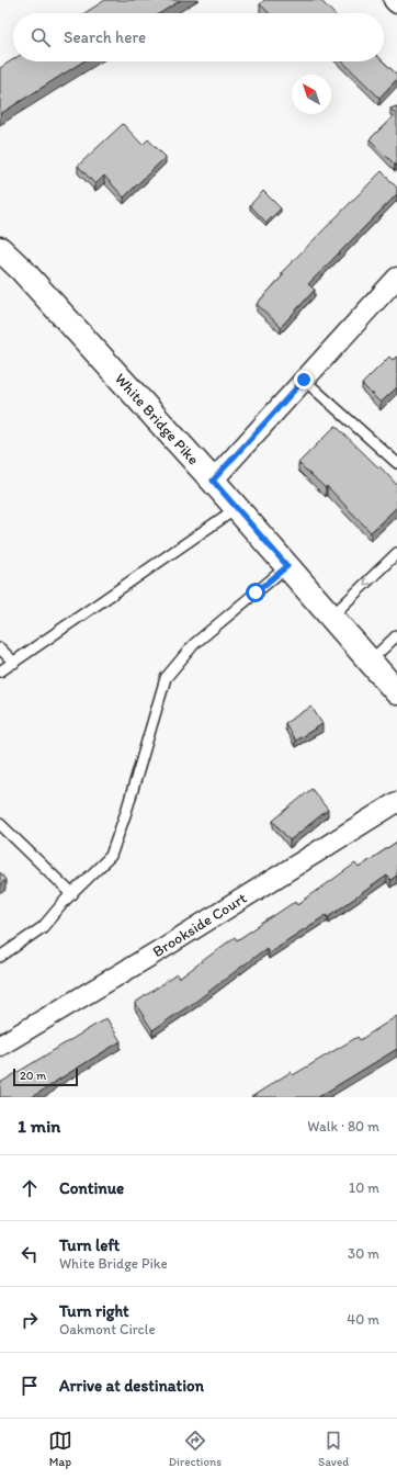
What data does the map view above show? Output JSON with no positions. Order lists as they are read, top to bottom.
{
  "streets": {
    "main road": ["White Bridge Pike"],
    "street": ["Brookside Court"]
  },
  "scale_bar": "20 m",
  "north": "top left",
  "page": {
    "search": "Search here",
    "scale": "20 m",
    "heading": ["1 min", "Walk · 80 m"],
    "list": [
      ["Continue", "10 m"],
      ["Turn left", "White Bridge Pike", "30 m"],
      ["Turn right", "Oakmont Circle", "40 m"],
      "Arrive at destination"
    ],
    "nav": ["Map", "Directions", "Saved"]
  }
}
